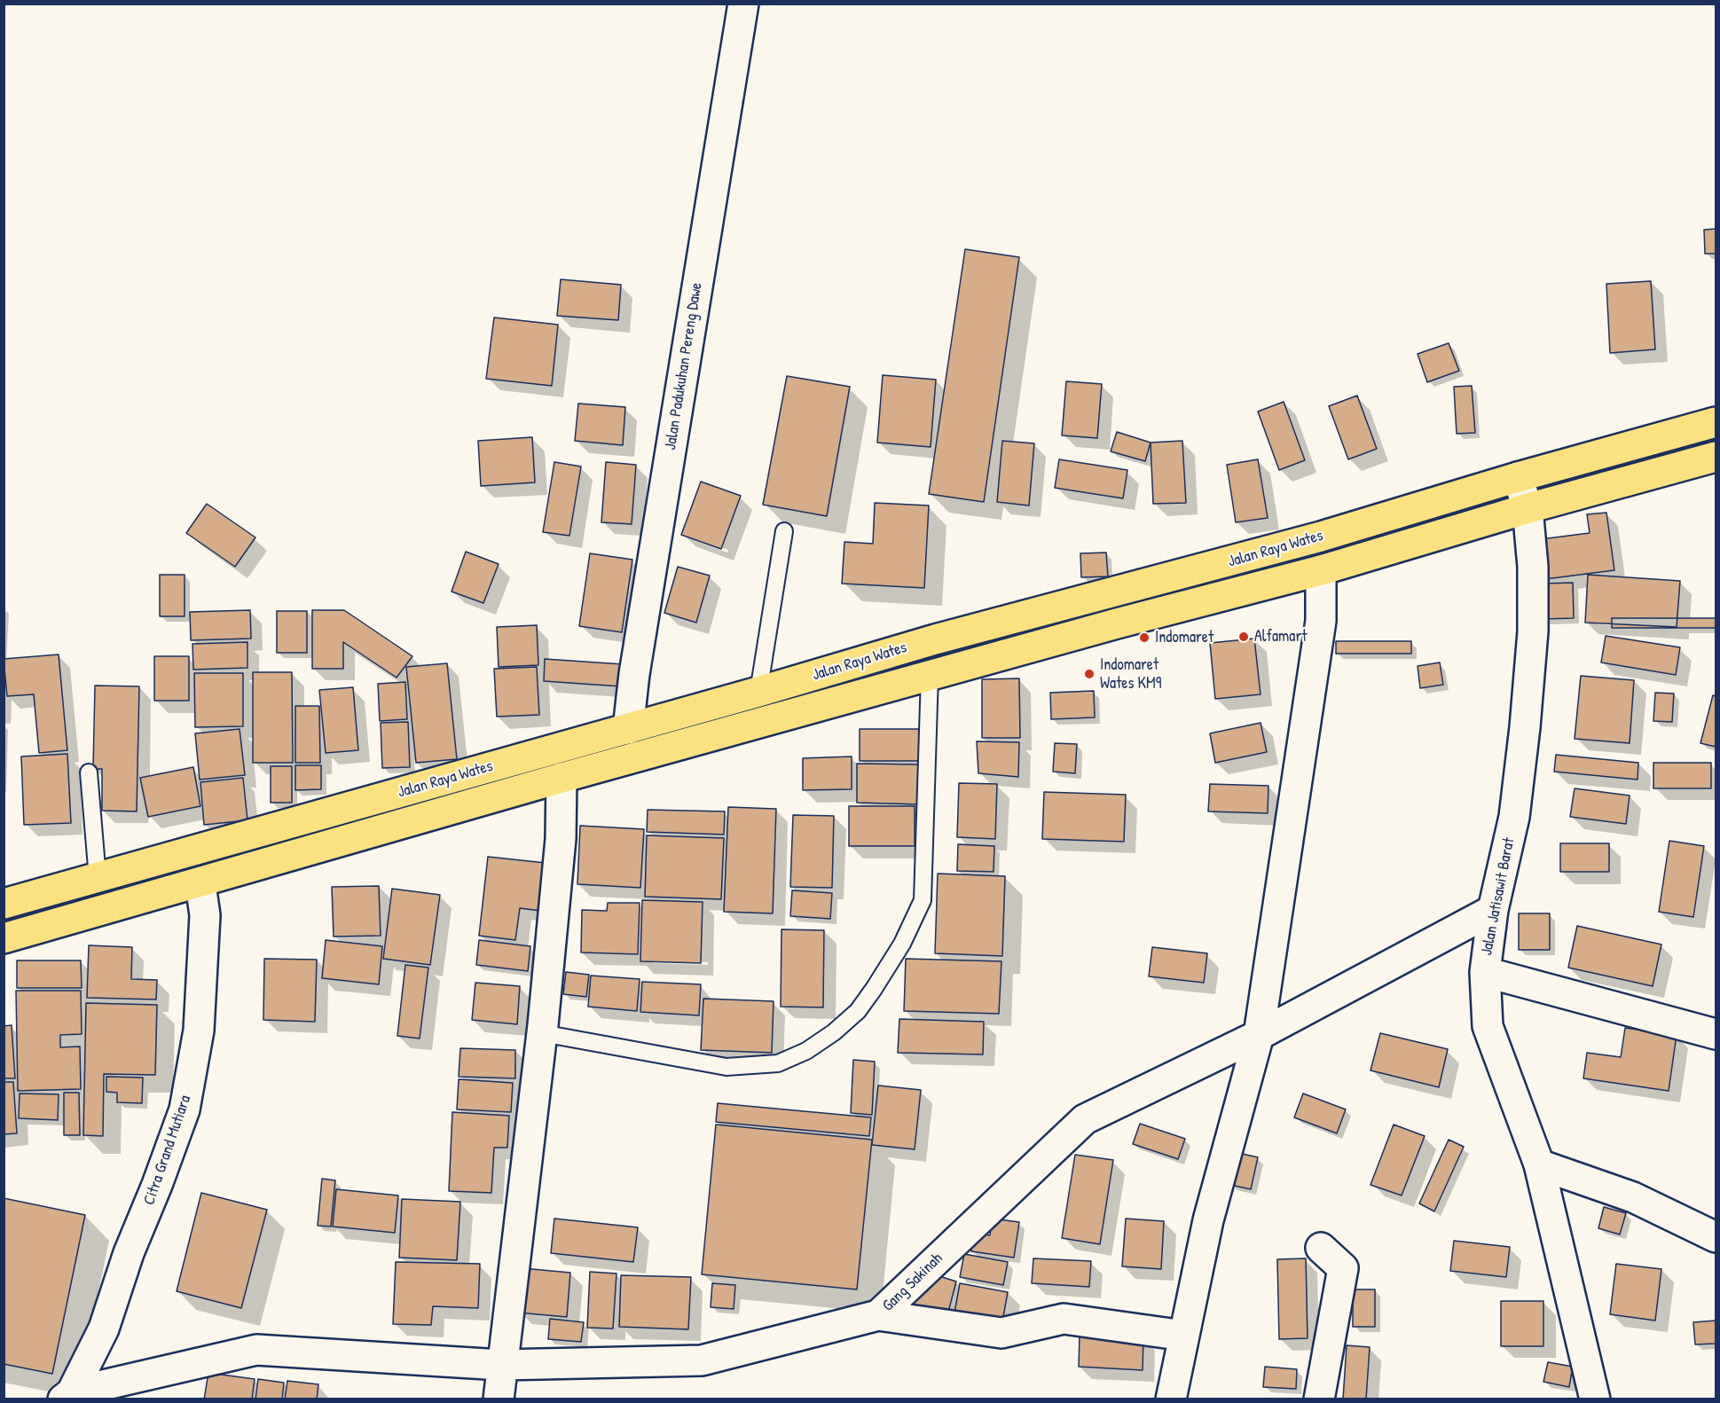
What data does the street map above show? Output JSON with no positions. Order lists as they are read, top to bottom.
{
  "streets": {
    "highway": ["Jalan Raya Wates"],
    "street": [
      "Jalan Padukuhan Pereng Dawe",
      "Jalan Jatisawit Barat",
      "Citra Grand Mutiara",
      "Gang Sakinah"
    ]
  },
  "crossings": [
    ["Jalan Padukuhan Pereng Dawe", "Jalan Raya Wates"],
    ["Jalan Raya Wates", "Jalan Jatisawit Barat"],
    ["Jalan Raya Wates", "Citra Grand Mutiara"],
    ["Jalan Jatisawit Barat", "Gang Sakinah"],
    ["Citra Grand Mutiara", "Gang Sakinah"]
  ],
  "places": ["Alfamart", "Indomaret", "Indomaret Wates KM9"]
}
